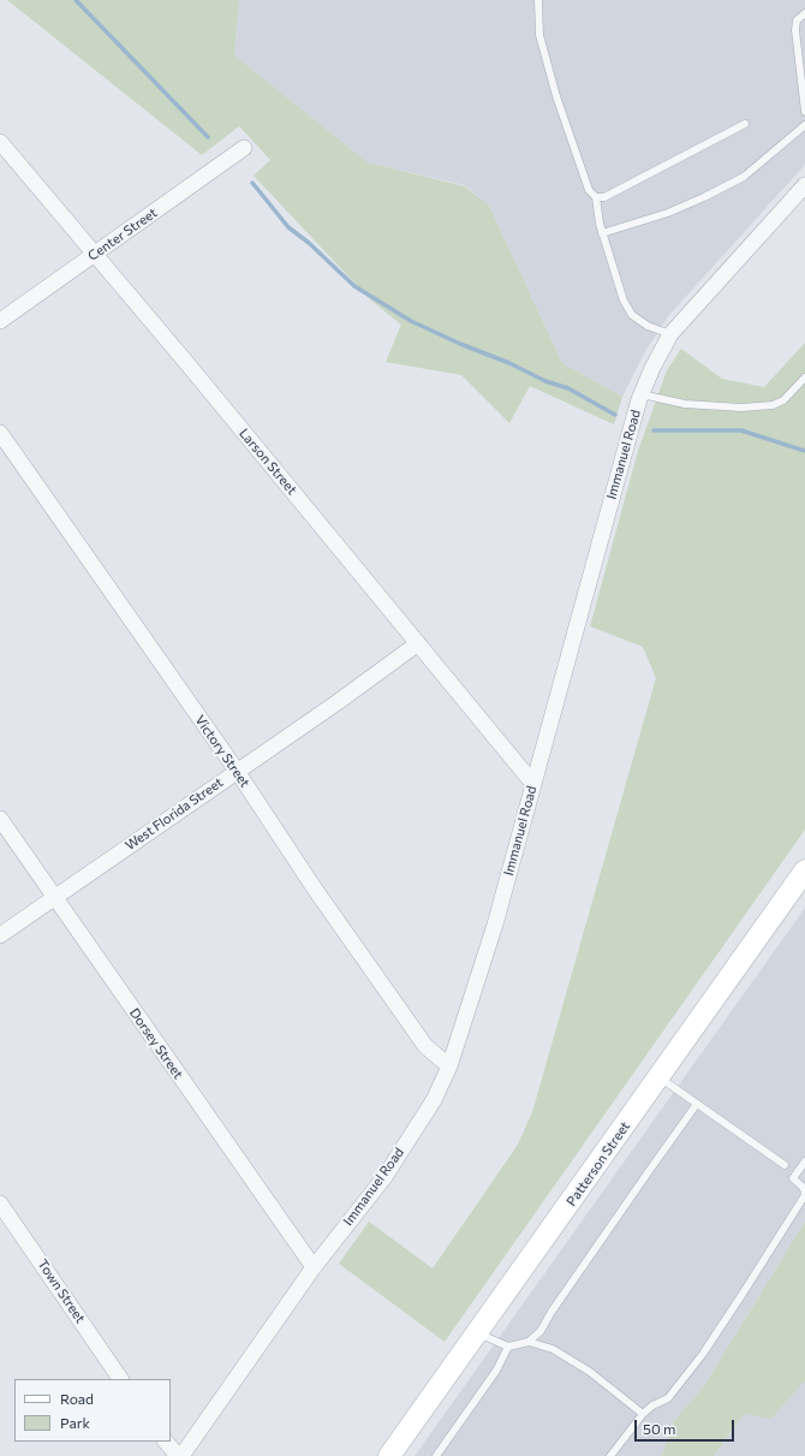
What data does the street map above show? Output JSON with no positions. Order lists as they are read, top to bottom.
{
  "streets": {
    "main road": ["Patterson Street"],
    "street": [
      "Center Street",
      "Immanuel Road",
      "Larson Street",
      "Victory Street",
      "West Florida Street",
      "Dorsey Street",
      "Town Street"
    ]
  },
  "crossings": [
    ["Center Street", "Larson Street"],
    ["Immanuel Road", "Larson Street"],
    ["Immanuel Road", "Victory Street"],
    ["Immanuel Road", "Dorsey Street"],
    ["Larson Street", "West Florida Street"],
    ["Victory Street", "West Florida Street"],
    ["West Florida Street", "Dorsey Street"]
  ],
  "legend": ["Road", "Park"],
  "scale_bar": "50 m"
}
